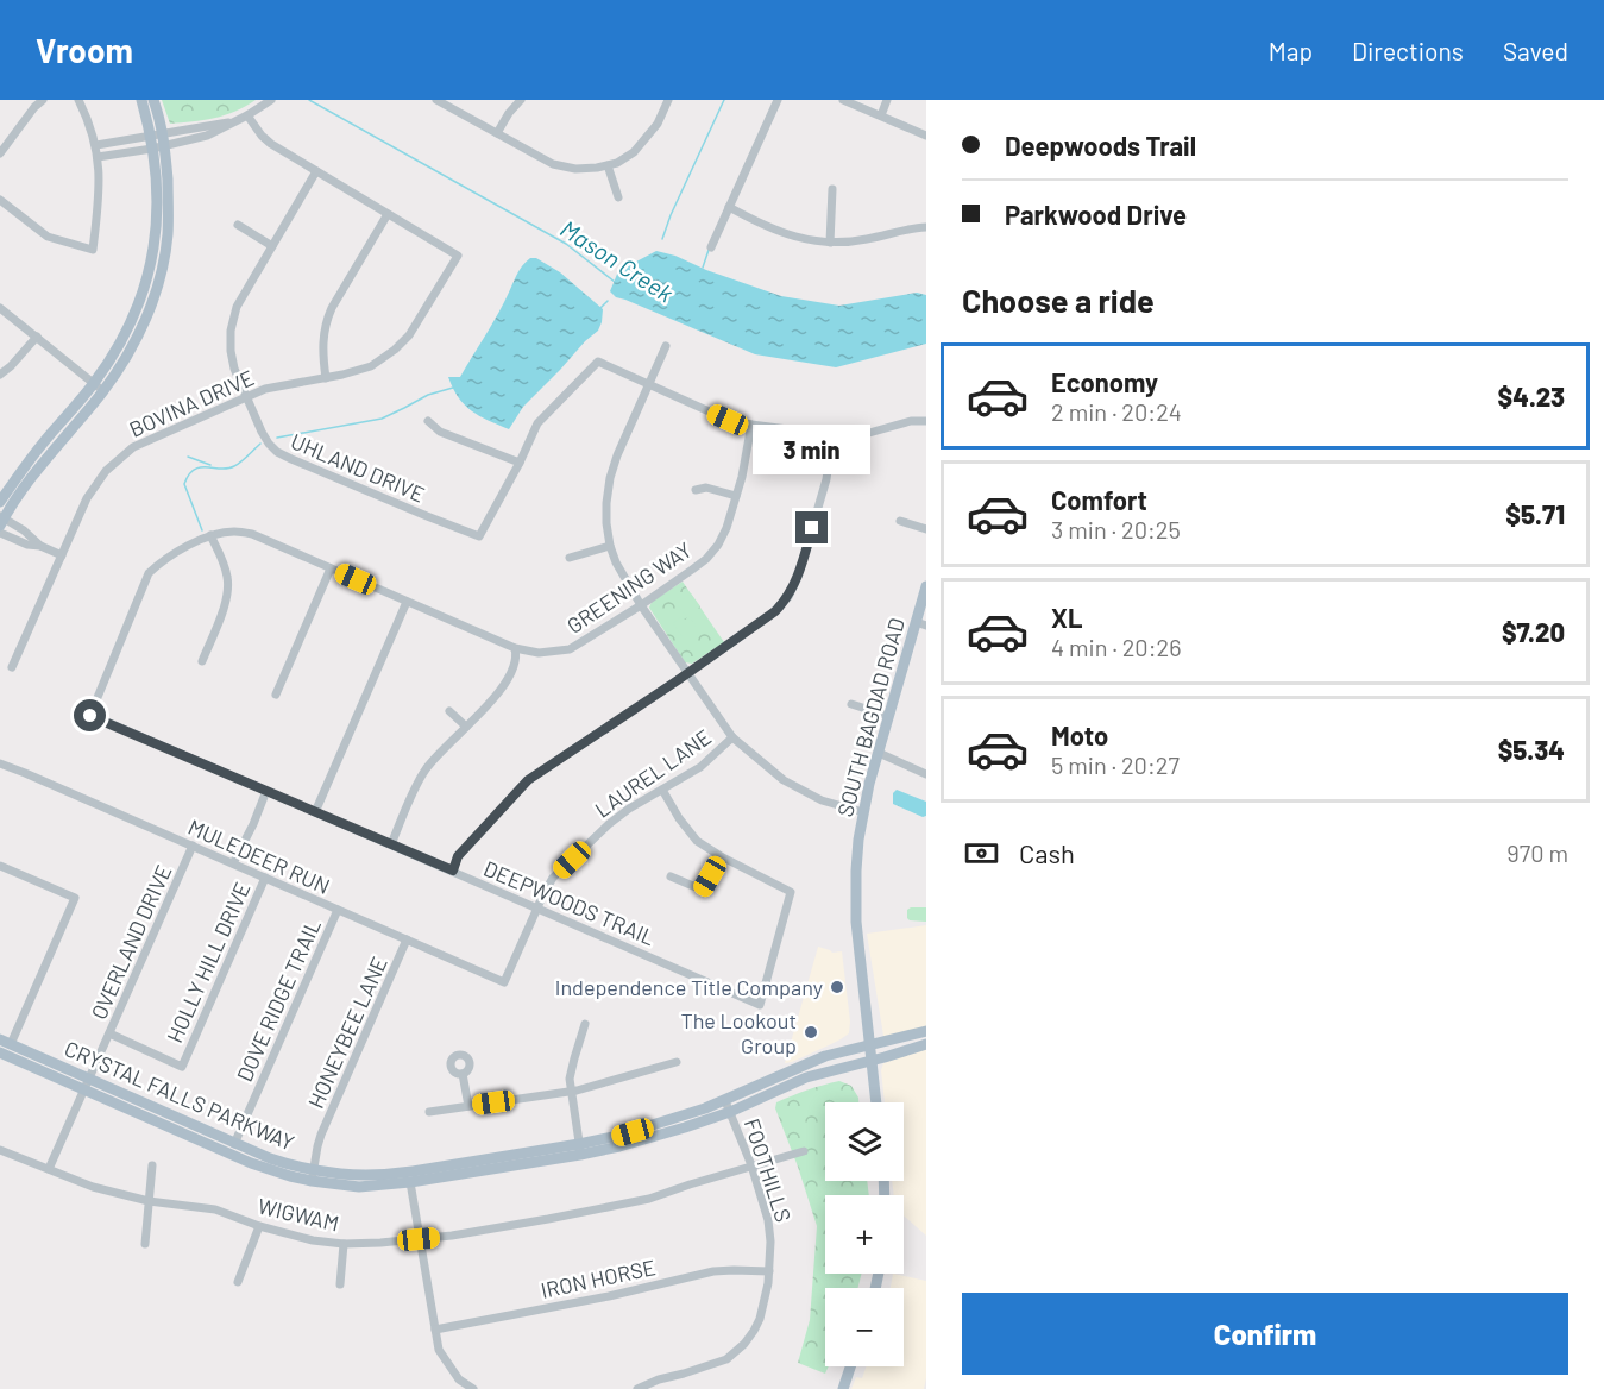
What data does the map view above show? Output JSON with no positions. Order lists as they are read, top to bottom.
{
  "streets": {
    "main road": ["SOUTH BAGDAD ROAD", "CRYSTAL FALLS PARKWAY"],
    "street": [
      "BOVINA DRIVE",
      "UHLAND DRIVE",
      "GREENING WAY",
      "LAUREL LANE",
      "MULEDEER RUN",
      "DEEPWOODS TRAIL",
      "OVERLAND DRIVE",
      "HOLLY HILL DRIVE",
      "DOVE RIDGE TRAIL",
      "HONEYBEE LANE",
      "FOOTHILLS",
      "WIGWAM",
      "IRON HORSE"
    ]
  },
  "crossings": [
    ["BOVINA DRIVE", "UHLAND DRIVE"],
    ["GREENING WAY", "DEEPWOODS TRAIL"],
    ["SOUTH BAGDAD ROAD", "CRYSTAL FALLS PARKWAY"],
    ["LAUREL LANE", "MULEDEER RUN"],
    ["LAUREL LANE", "DEEPWOODS TRAIL"],
    ["MULEDEER RUN", "OVERLAND DRIVE"],
    ["MULEDEER RUN", "HOLLY HILL DRIVE"],
    ["MULEDEER RUN", "DOVE RIDGE TRAIL"],
    ["MULEDEER RUN", "HONEYBEE LANE"],
    ["OVERLAND DRIVE", "HOLLY HILL DRIVE"],
    ["OVERLAND DRIVE", "CRYSTAL FALLS PARKWAY"],
    ["OVERLAND DRIVE", "WIGWAM"],
    ["DOVE RIDGE TRAIL", "CRYSTAL FALLS PARKWAY"],
    ["HONEYBEE LANE", "CRYSTAL FALLS PARKWAY"],
    ["CRYSTAL FALLS PARKWAY", "FOOTHILLS"],
    ["FOOTHILLS", "WIGWAM"],
    ["FOOTHILLS", "IRON HORSE"]
  ],
  "water": ["Mason Creek"],
  "places": ["Independence Title Company", "The Lookout Group"],
  "page": {
    "header": "Vroom",
    "nav": ["Map", "Directions", "Saved"],
    "banner": ["Deepwoods Trail", "Parkwood Drive"],
    "heading": "Choose a ride",
    "list": [
      {
        "name": "Economy",
        "note": "2 min · 20:24",
        "value": "$4.23"
      },
      {
        "name": "Comfort",
        "note": "3 min · 20:25",
        "value": "$5.71"
      },
      {
        "name": "XL",
        "note": "4 min · 20:26",
        "value": "$7.20"
      },
      {
        "name": "Moto",
        "note": "5 min · 20:27",
        "value": "$5.34"
      }
    ],
    "bubble": "3 min",
    "pay": ["Cash", "970 m"],
    "map_buttons": ["+", "−"],
    "buttons": "Confirm"
  }
}
